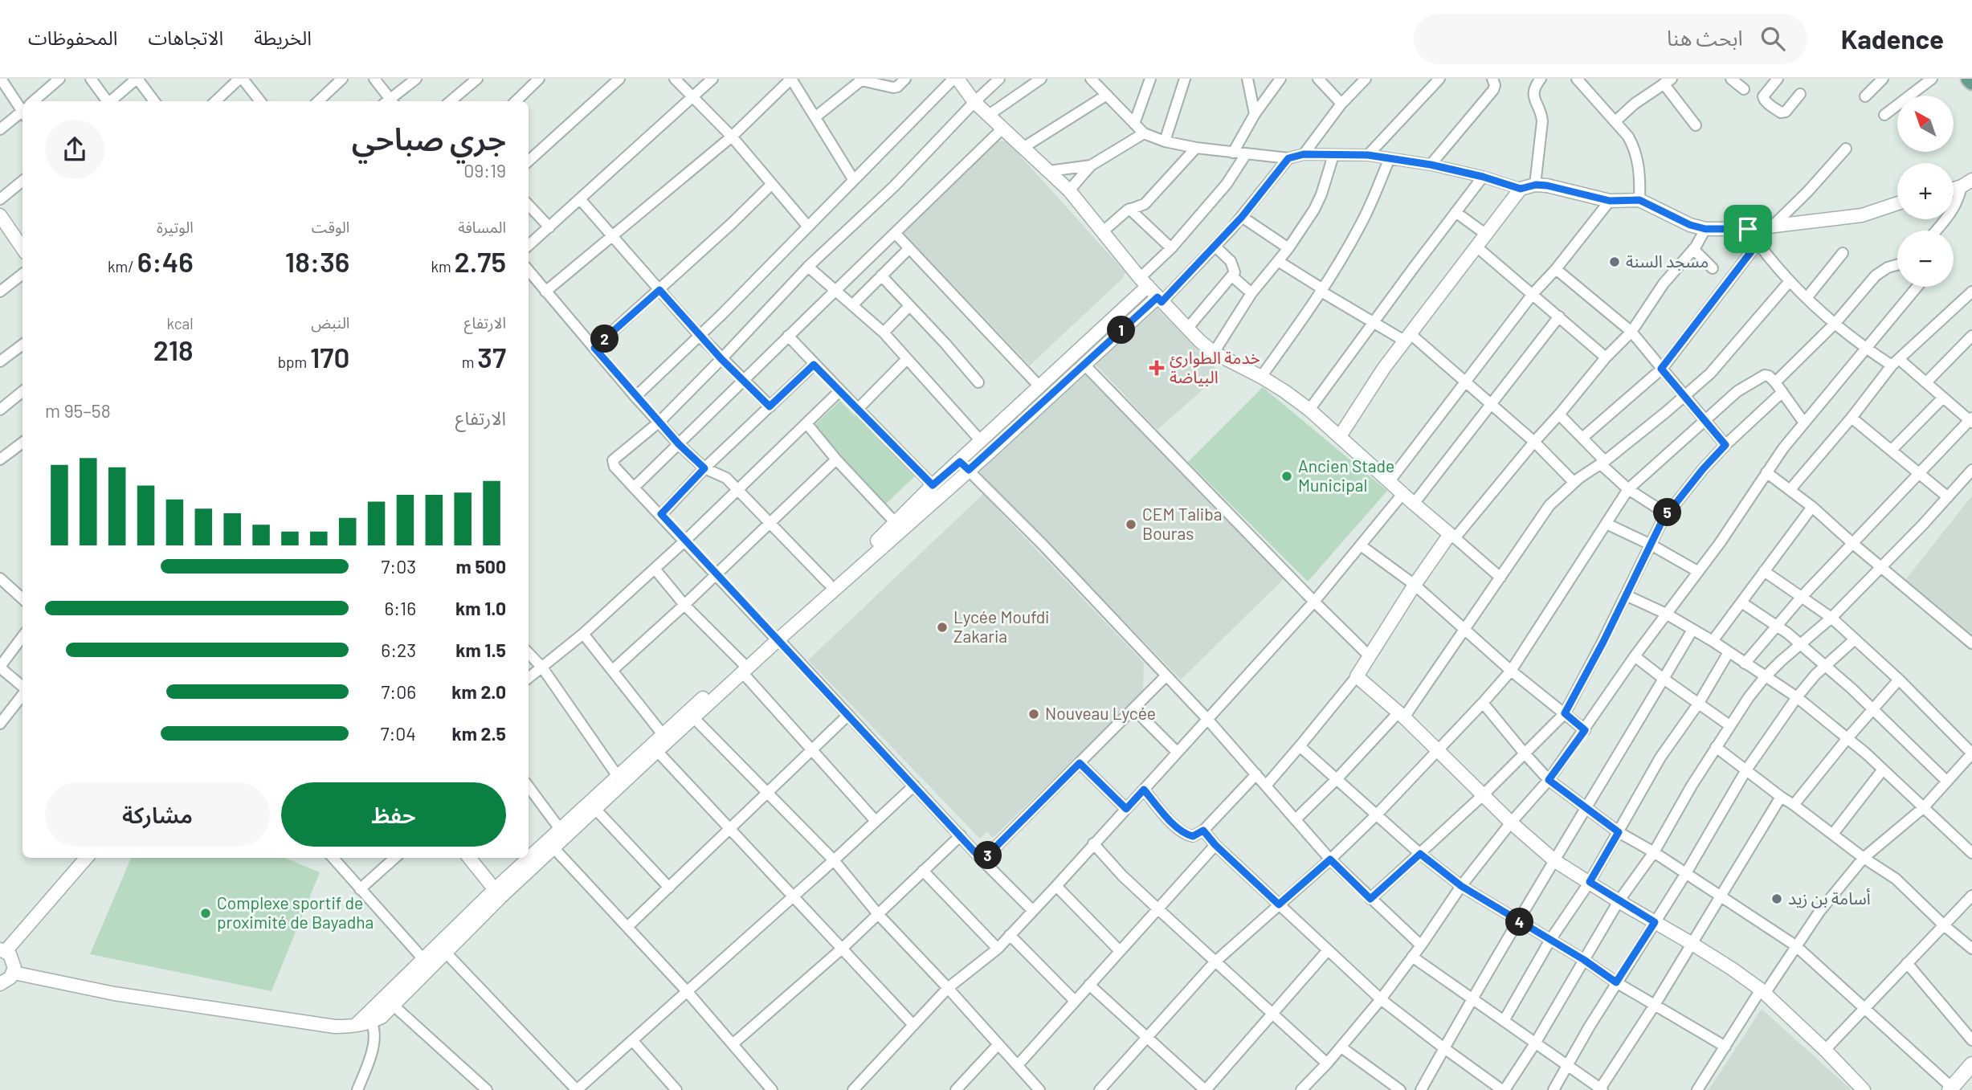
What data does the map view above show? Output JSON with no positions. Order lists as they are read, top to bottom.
{
  "places": {
    "other": [
      "مسجد السنة",
      "Ancien Stade Municipal",
      "CEM Taliba Bouras",
      "Lycée Moufdi Zakaria",
      "Nouveau Lycée",
      "أسامة بن زيد",
      "Complexe sportif de proximité de Bayadha"
    ],
    "health": ["خدمة الطوارئ البياضة"]
  },
  "north": "top left",
  "page": {
    "header": "Kadence",
    "search": "ابحث هنا",
    "nav": ["الخريطة", "الاتجاهات", "المحفوظات"],
    "map_buttons": ["+", "−"],
    "heading": ["جري صباحي", "09:19"],
    "stats": [
      ["المسافة", "2.75 km"],
      ["الوقت", "18:36"],
      ["الوتيرة", "6:46 /km"],
      ["الارتفاع", "37 m"],
      ["النبض", "170 bpm"],
      ["kcal", "218"]
    ],
    "pins": [
      "1",
      "2",
      "5",
      "3",
      "4"
    ],
    "chart": ["الارتفاع", "58–95 m"],
    "list": [
      {
        "name": "500 m",
        "note": "7:03"
      },
      {
        "name": "1.0 km",
        "note": "6:16"
      },
      {
        "name": "1.5 km",
        "note": "6:23"
      },
      {
        "name": "2.0 km",
        "note": "7:06"
      },
      {
        "name": "2.5 km",
        "note": "7:04"
      }
    ],
    "buttons": ["حفظ", "مشاركة"]
  }
}
